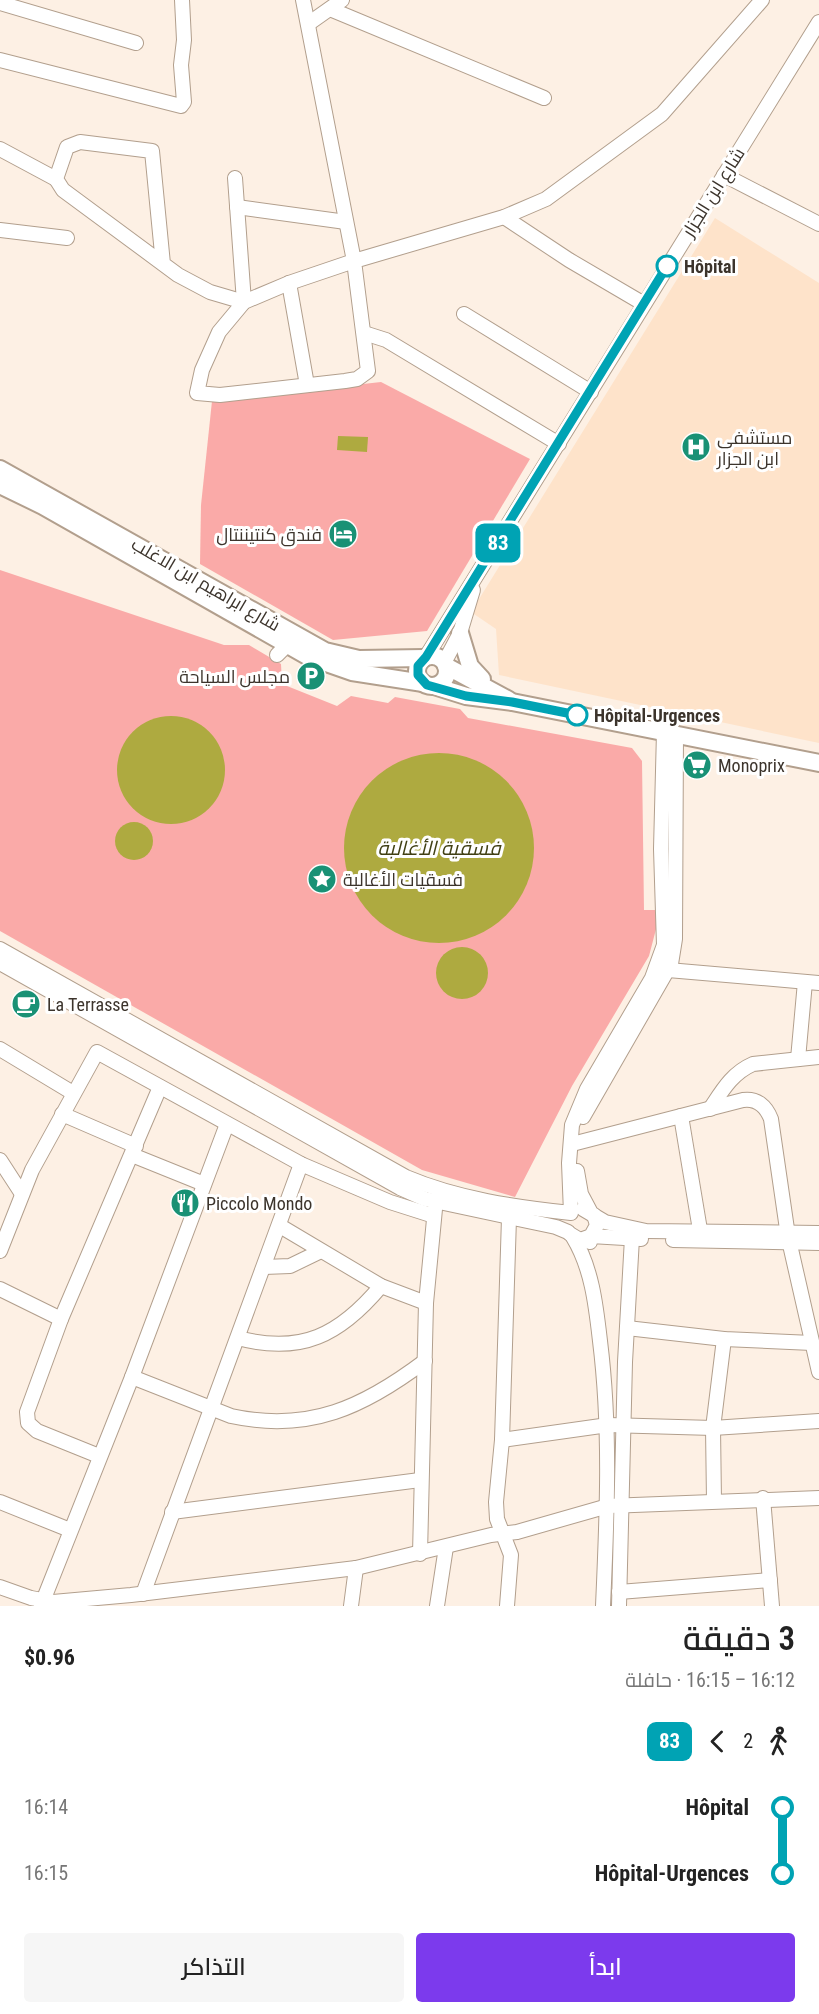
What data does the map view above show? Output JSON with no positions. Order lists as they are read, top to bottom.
{
  "streets": {
    "main road": ["شارع ابراهيم ابن الاغلب"],
    "street": ["شارع ابن الجزار"]
  },
  "crossings": [
    ["شارع ابن الجزار", "شارع ابراهيم ابن الاغلب"]
  ],
  "water": ["فسقية الأغالبة"],
  "places": {
    "other": ["Hôpital", "Hôpital-Urgences"],
    "hospital": ["مستشفى ابن الجزار"],
    "hotel": ["فندق كنتيننتال"],
    "parking": ["مجلس السياحة"],
    "supermarket": ["Monoprix"],
    "place": ["فسقيات الأغالبة"],
    "cafe": ["La Terrasse"],
    "restaurant": ["Piccolo Mondo"]
  },
  "lines": ["bus line 83"],
  "page": {
    "on_map": "83",
    "heading": ["3 دقيقة", "16:12 – 16:15 · حافلة", "$0.96"],
    "legs": ["2", "83"],
    "list": [
      {
        "name": "Hôpital",
        "value": "16:14"
      },
      {
        "name": "Hôpital-Urgences",
        "value": "16:15"
      }
    ],
    "buttons": ["ابدأ", "التذاكر"]
  }
}
